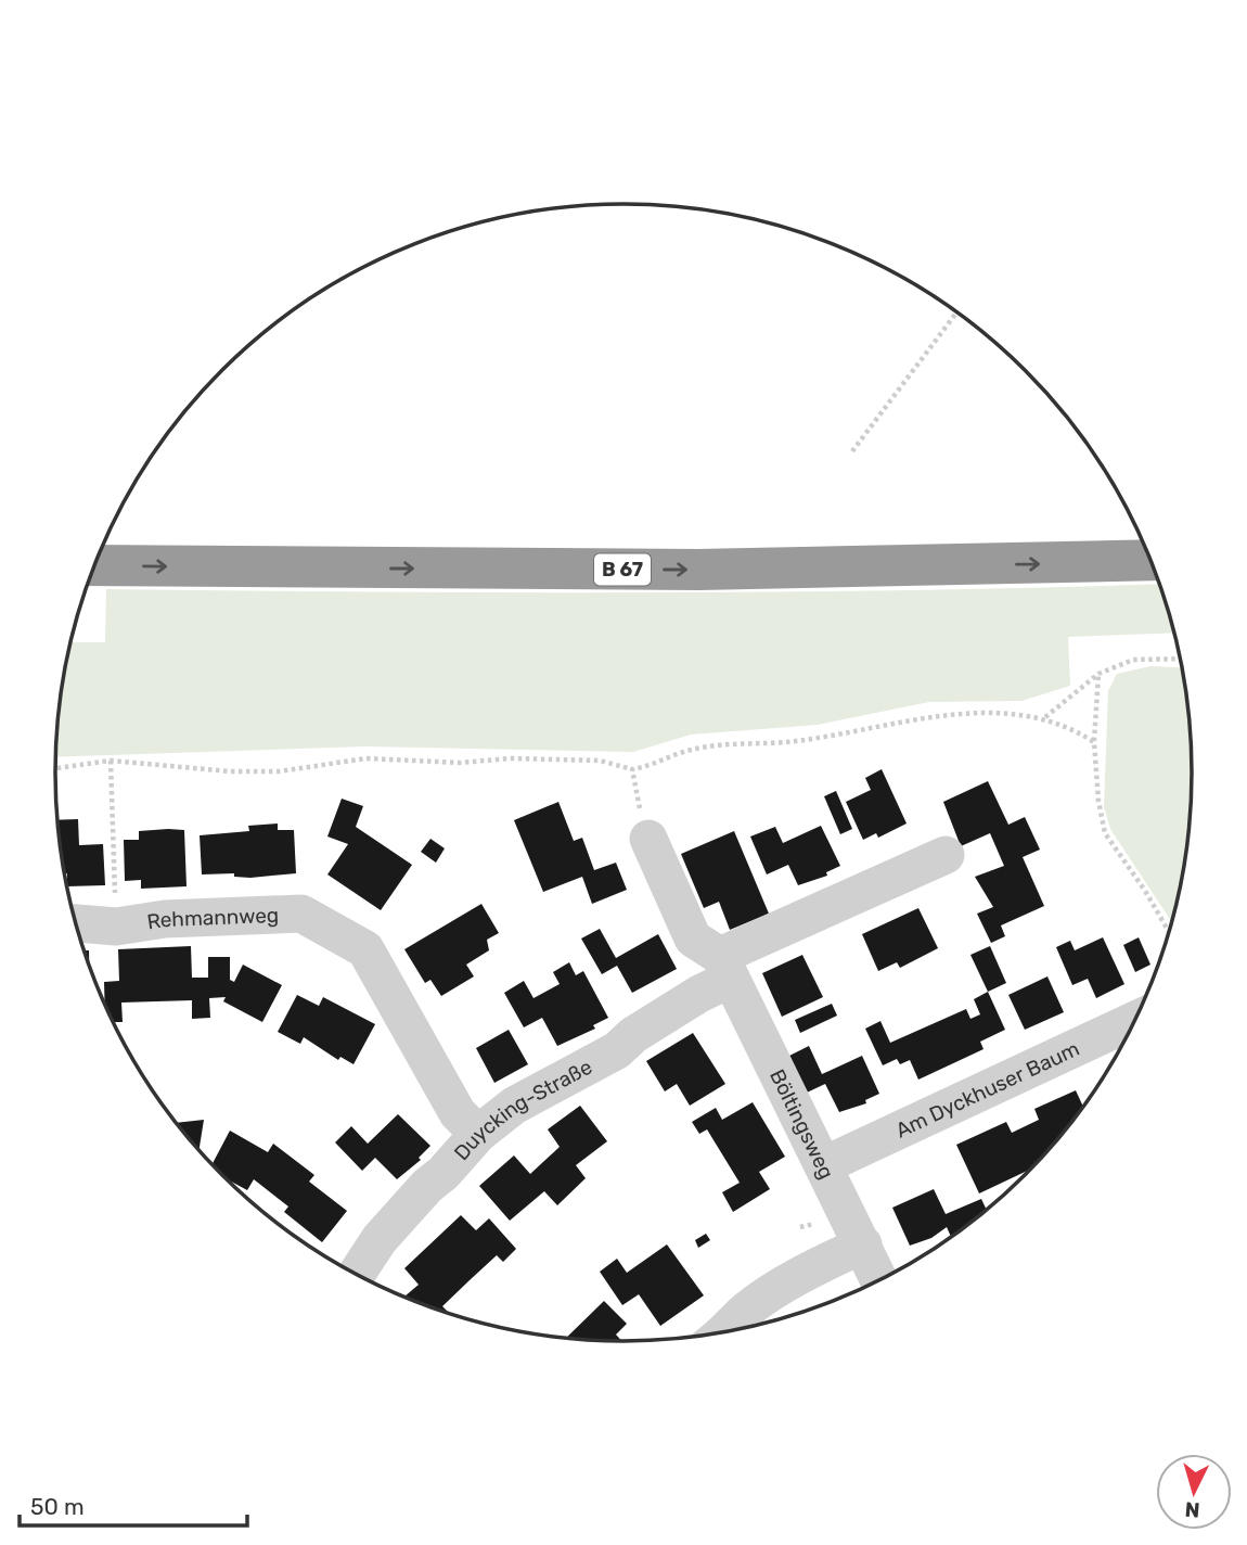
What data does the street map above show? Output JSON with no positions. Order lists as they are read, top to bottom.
{
  "streets": {
    "highway": ["B 67"],
    "street": [
      "Rehmannweg",
      "Am Dyckhuser Baum",
      "Duycking-Straße",
      "Böltingsweg"
    ]
  },
  "crossings": [
    ["Rehmannweg", "Duycking-Straße"],
    ["Am Dyckhuser Baum", "Böltingsweg"],
    ["Duycking-Straße", "Böltingsweg"]
  ],
  "scale_bar": "50 m",
  "north": "bottom"
}
